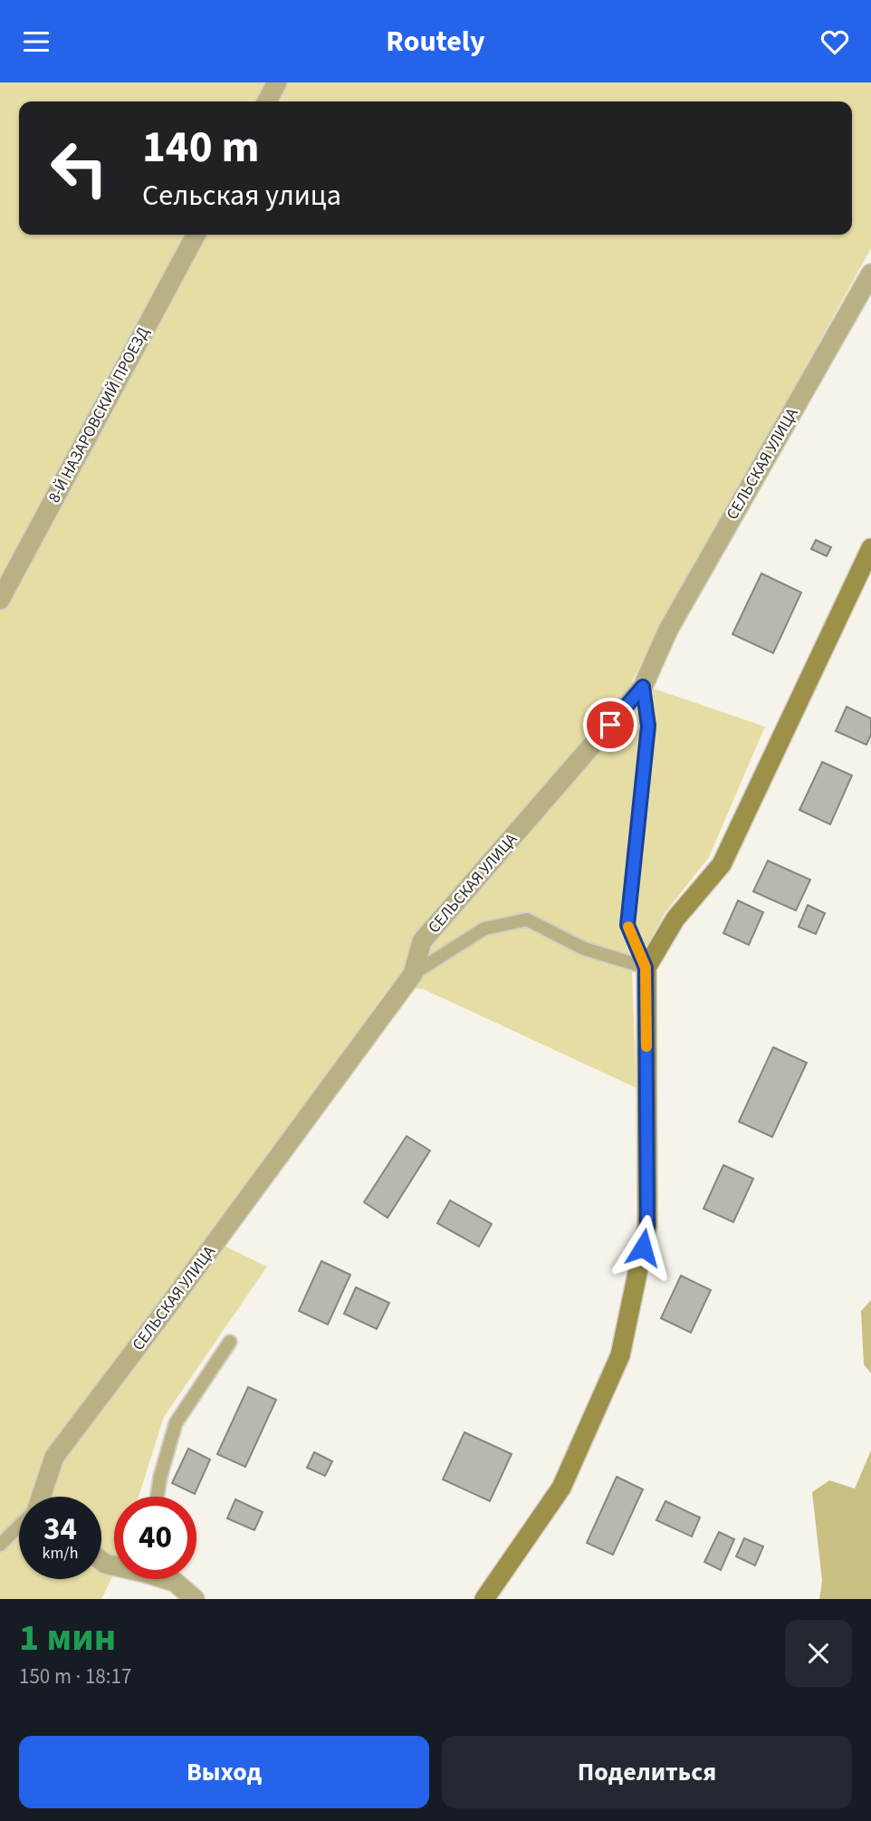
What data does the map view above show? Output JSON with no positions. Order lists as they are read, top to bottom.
{
  "streets": {
    "street": ["8-Й НАЗАРОВСКИЙ ПРОЕЗД", "СЕЛЬСКАЯ УЛИЦА"]
  },
  "page": {
    "header": "Routely",
    "turn": ["140 m", "Сельская улица"],
    "speed": "34 km/h",
    "limit": "40",
    "heading": ["1 мин", "150 m · 18:17"],
    "buttons": ["Выход", "Поделиться"]
  }
}
